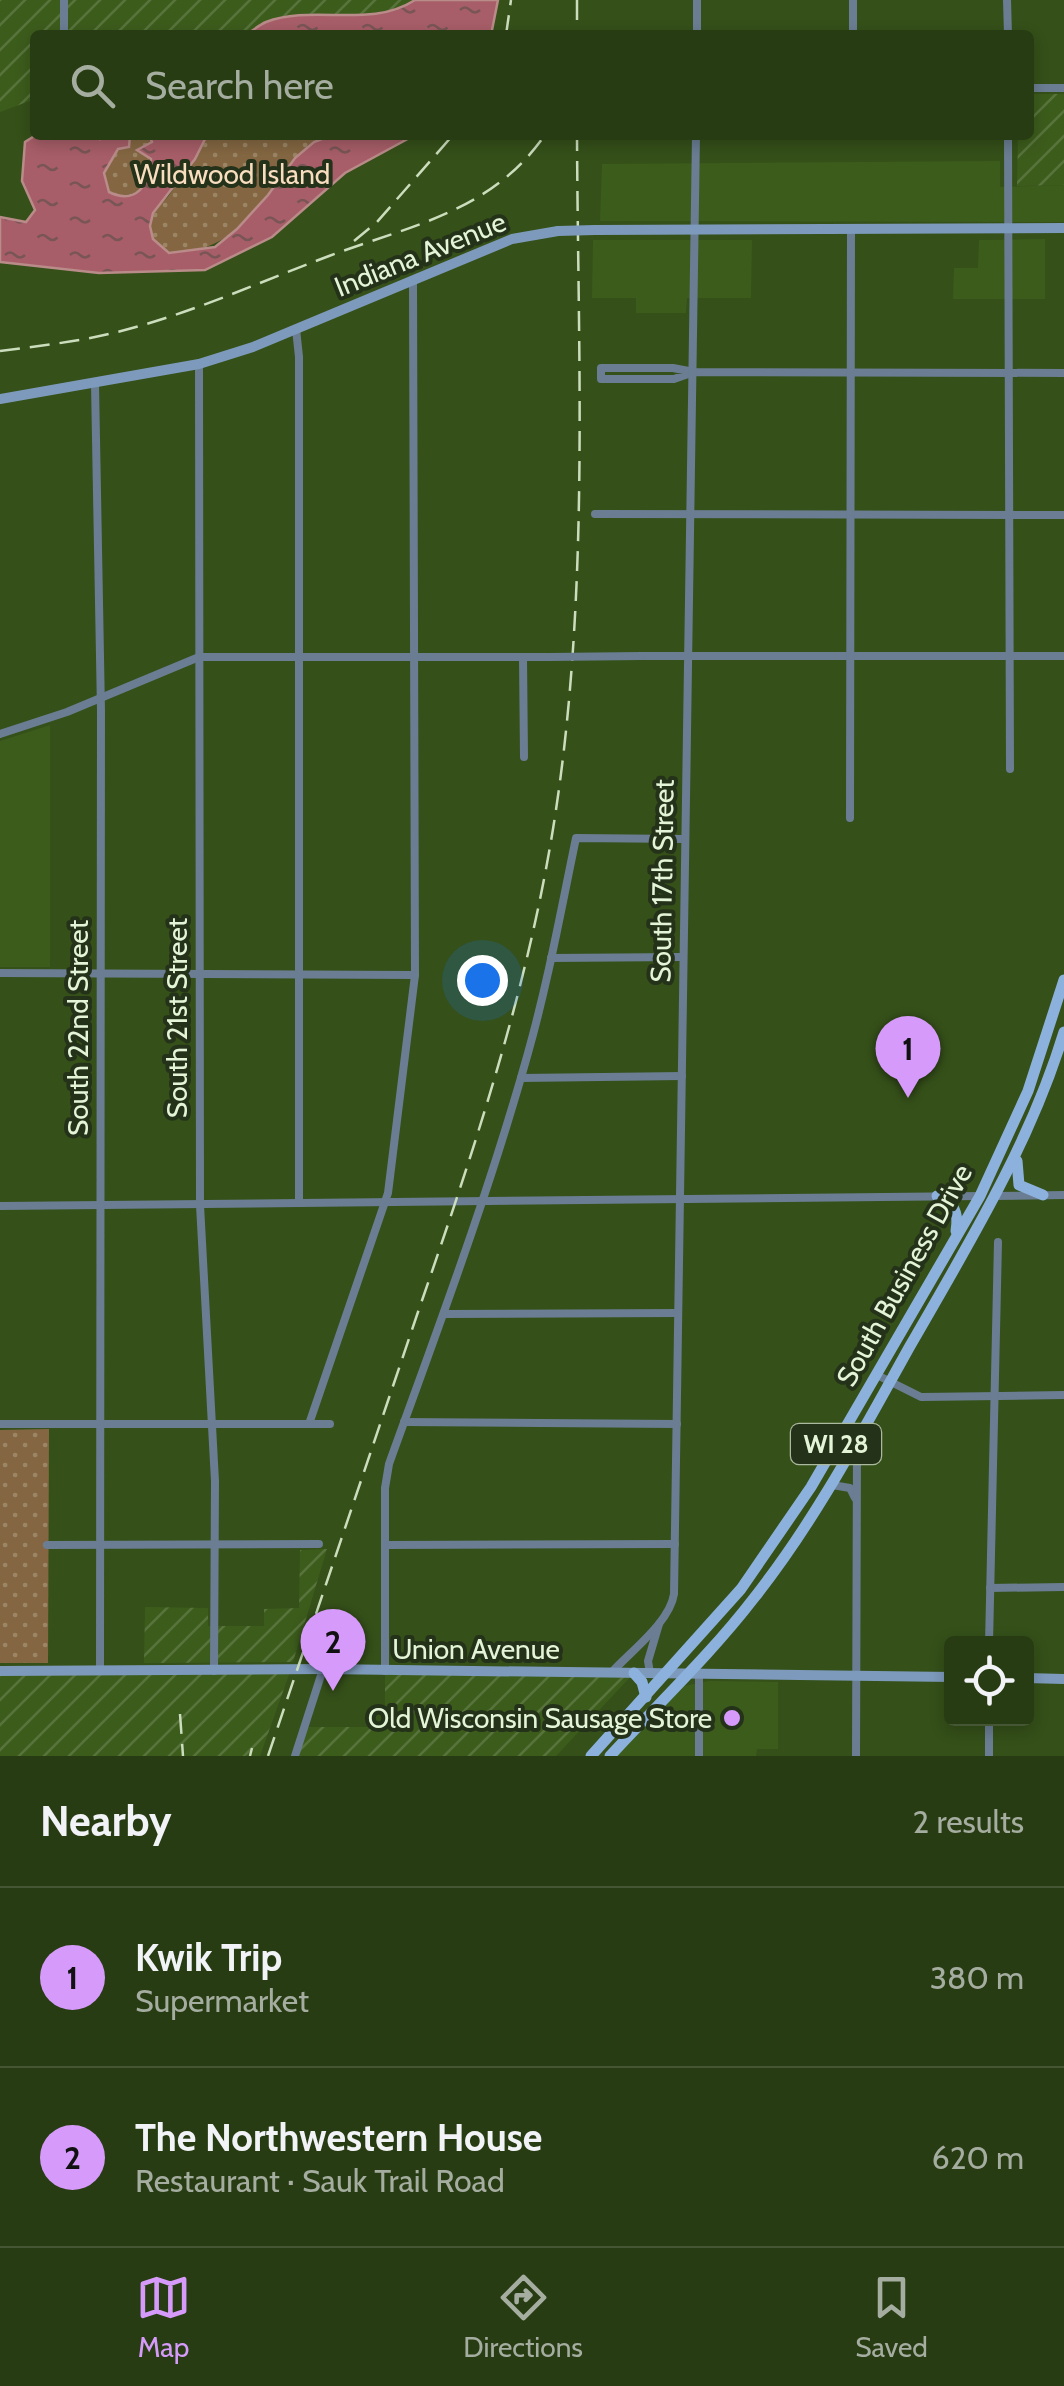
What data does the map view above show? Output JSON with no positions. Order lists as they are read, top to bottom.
{
  "streets": {
    "main road": [
      "Indiana Avenue",
      "South Business Drive",
      "WI 28",
      "Union Avenue"
    ],
    "street": ["South 17th Street", "South 21st Street", "South 22nd Street"]
  },
  "crossings": [
    ["Indiana Avenue", "South 17th Street"],
    ["Indiana Avenue", "South 21st Street"],
    ["Indiana Avenue", "South 22nd Street"],
    ["South 17th Street", "Union Avenue"],
    ["South 21st Street", "Union Avenue"],
    ["South 22nd Street", "Union Avenue"],
    ["South Business Drive", "Union Avenue"]
  ],
  "parks": ["Wildwood Island"],
  "places": ["Old Wisconsin Sausage Store"],
  "page": {
    "search": "Search here",
    "pins": ["1", "2"],
    "heading": ["Nearby", "2 results"],
    "list": [
      {
        "mark": "1",
        "name": "Kwik Trip",
        "note": "Supermarket",
        "value": "380 m"
      },
      {
        "mark": "2",
        "name": "The Northwestern House",
        "note": "Restaurant · Sauk Trail Road",
        "value": "620 m"
      }
    ],
    "nav": ["Map", "Directions", "Saved"]
  }
}
